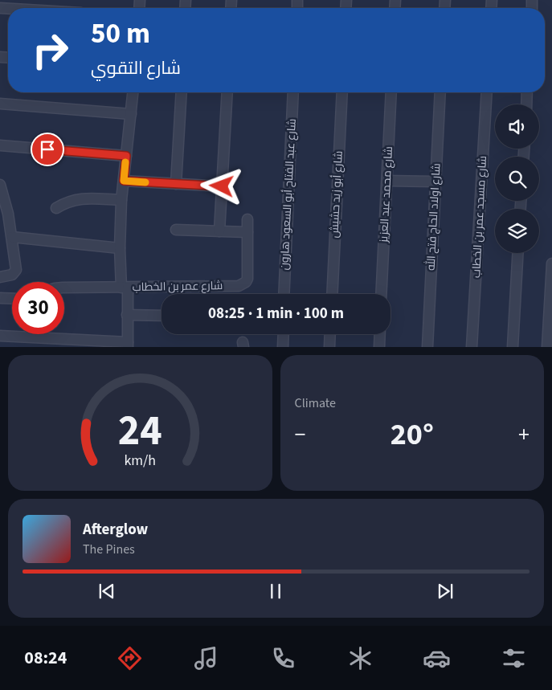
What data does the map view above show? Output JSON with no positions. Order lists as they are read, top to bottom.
{
  "streets": {
    "street": [
      "شارع عبد الفتاح أبو السعود هارون",
      "شارع أبو زيد حشيش",
      "شارع محمد عبد العزيز",
      "شارع اولاد الحاج فتح الله",
      "شارع مسجد عمر بن الخطاب",
      "شارع عمر بن الخطاب"
    ]
  },
  "page": {
    "turn": ["50 m", "شارع التقوي"],
    "limit": "30",
    "trip": "08:25 · 1 min · 100 m",
    "tile": "Climate",
    "heat": ["−", "20°", "+"],
    "song": ["Afterglow", "The Pines"],
    "tabs": "08:24",
    "gauge": ["24", "km/h"]
  }
}
